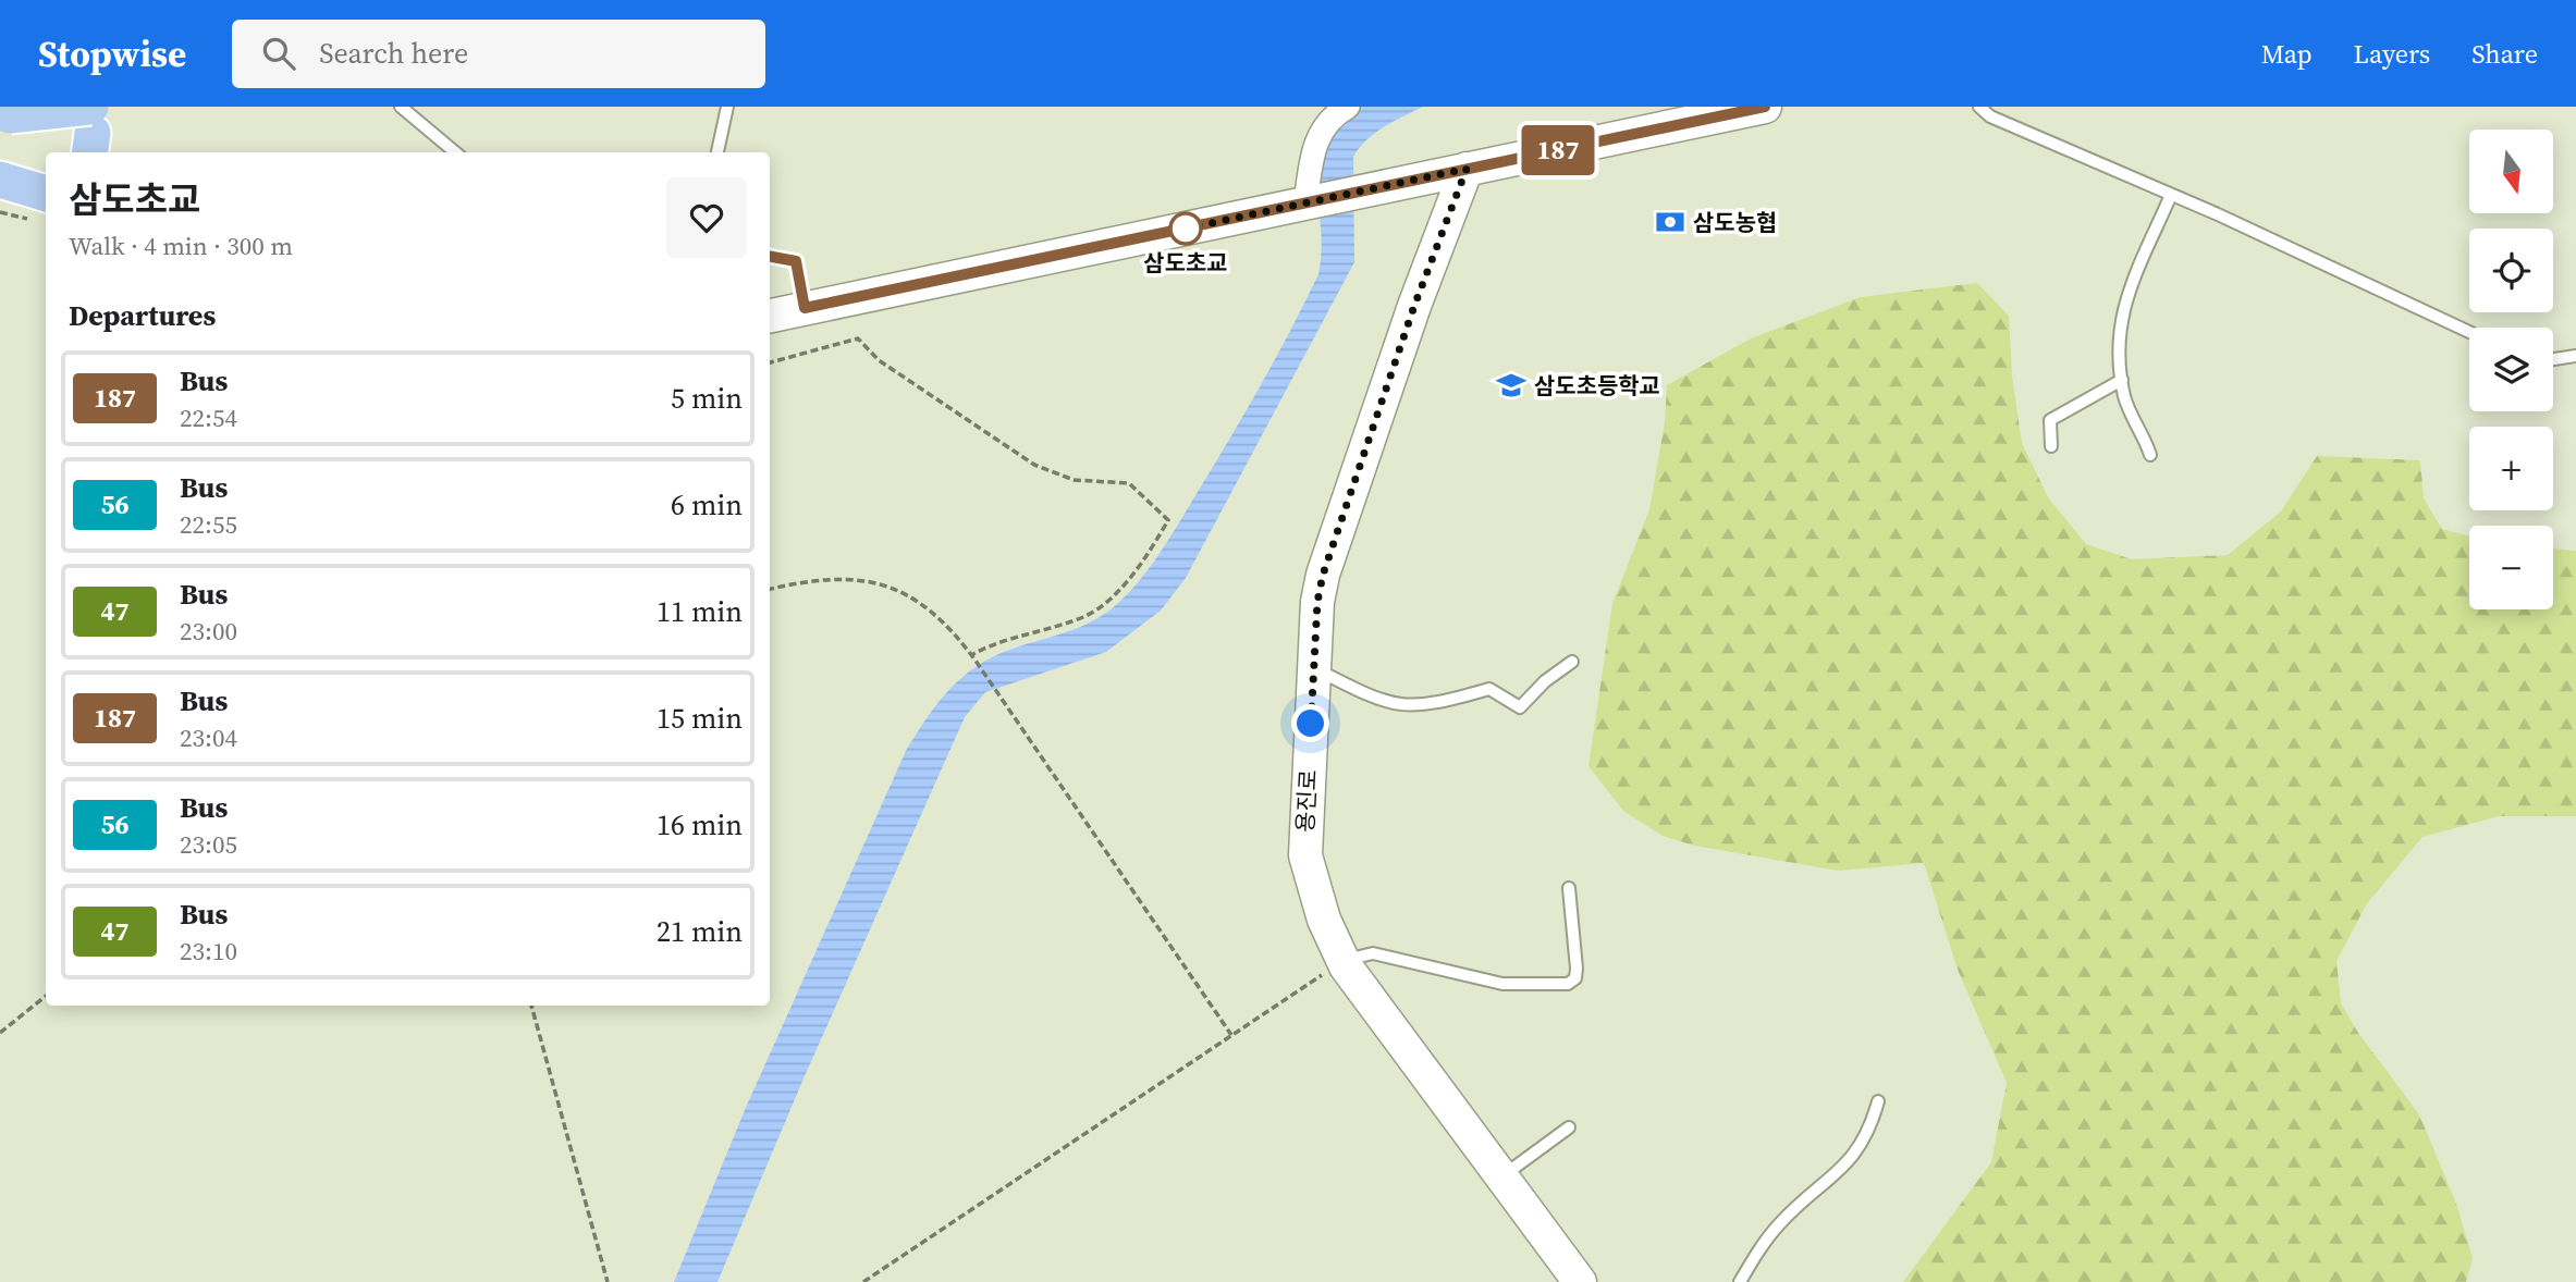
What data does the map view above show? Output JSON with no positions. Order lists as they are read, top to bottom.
{
  "streets": {
    "main road": ["용진로"]
  },
  "places": {
    "bank": ["삼도농협"],
    "other": ["삼도초교"],
    "school or university": ["삼도초등학교"]
  },
  "lines": ["bus line 187"],
  "north": "bottom",
  "page": {
    "header": "Stopwise",
    "search": "Search here",
    "nav": ["Map", "Layers", "Share"],
    "on_map": "187",
    "map_buttons": ["+", "−"],
    "heading": [
      ["삼도초교", "Walk · 4 min · 300 m"],
      "Departures"
    ],
    "list": [
      {
        "mark": "187",
        "name": "Bus",
        "note": "22:54",
        "value": "5 min"
      },
      {
        "mark": "56",
        "name": "Bus",
        "note": "22:55",
        "value": "6 min"
      },
      {
        "mark": "47",
        "name": "Bus",
        "note": "23:00",
        "value": "11 min"
      },
      {
        "mark": "187",
        "name": "Bus",
        "note": "23:04",
        "value": "15 min"
      },
      {
        "mark": "56",
        "name": "Bus",
        "note": "23:05",
        "value": "16 min"
      },
      {
        "mark": "47",
        "name": "Bus",
        "note": "23:10",
        "value": "21 min"
      }
    ]
  }
}
